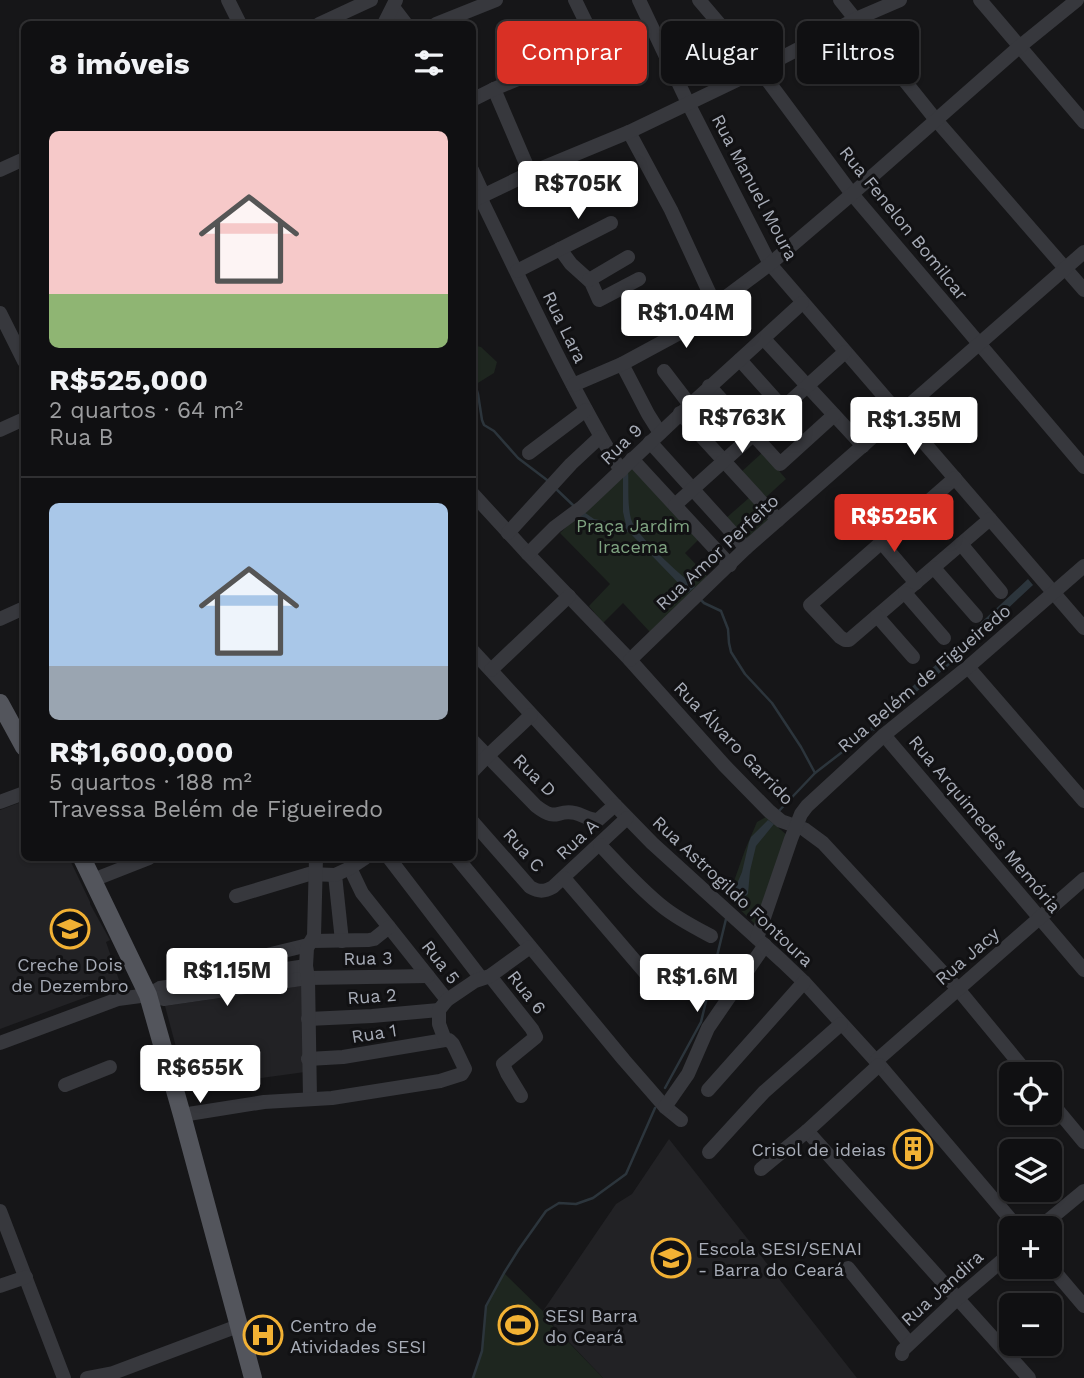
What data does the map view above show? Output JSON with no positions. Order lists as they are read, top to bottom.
{
  "streets": {
    "street": [
      "Rua Manuel Moura",
      "Rua Fenelon Bomilcar",
      "Rua Lara",
      "Rua 9",
      "Rua Amor Perfeito",
      "Rua Belém de Figueiredo",
      "Rua Álvaro Garrido",
      "Rua D",
      "Rua Arquimedes Memória",
      "Rua A",
      "Rua C",
      "Rua Astrogildo Fontoura",
      "Rua Jacy",
      "Rua 3",
      "Rua 5",
      "Rua 6",
      "Rua 2",
      "Rua 1",
      "Rua Jandira"
    ]
  },
  "crossings": [
    ["Rua Manuel Moura", "Rua 9"],
    ["Rua Manuel Moura", "Rua Amor Perfeito"],
    ["Rua Manuel Moura", "Rua Belém de Figueiredo"],
    ["Rua Fenelon Bomilcar", "Rua Amor Perfeito"],
    ["Rua Lara", "Rua 9"],
    ["Rua 9", "Rua Álvaro Garrido"],
    ["Rua Amor Perfeito", "Rua Álvaro Garrido"],
    ["Rua Belém de Figueiredo", "Rua Álvaro Garrido"],
    ["Rua Belém de Figueiredo", "Rua Arquimedes Memória"],
    ["Rua Belém de Figueiredo", "Rua Astrogildo Fontoura"],
    ["Rua Álvaro Garrido", "Rua Jacy"],
    ["Rua D", "Rua Astrogildo Fontoura"],
    ["Rua Arquimedes Memória", "Rua Jacy"],
    ["Rua A", "Rua C"],
    ["Rua A", "Rua Astrogildo Fontoura"],
    ["Rua Astrogildo Fontoura", "Rua Jacy"],
    ["Rua 3", "Rua 5"],
    ["Rua 5", "Rua 2"],
    ["Rua 5", "Rua 1"],
    ["Rua 6", "Rua 2"]
  ],
  "parks": ["Praça Jardim Iracema"],
  "places": {
    "school or university": ["Creche Dois de Dezembro", "Escola SESI/SENAI - Barra do Ceará"],
    "building": ["Crisol de ideias"],
    "sports": ["SESI Barra do Ceará"],
    "hospital": ["Centro de Atividades SESI"]
  },
  "page": {
    "chip": ["Comprar", "Alugar", "Filtros"],
    "heading": "8 imóveis",
    "list": [
      {
        "name": "R$525,000",
        "note": "2 quartos · 64 m² · Rua B"
      },
      {
        "name": "R$1,600,000",
        "note": "5 quartos · 188 m² · Travessa Belém de Figueiredo"
      }
    ],
    "price": [
      "R$705K",
      "R$1.04M",
      "R$763K",
      "R$1.35M",
      "R$525K",
      "R$1.15M",
      "R$1.6M",
      "R$655K"
    ],
    "map_buttons": ["+", "−"]
  }
}
